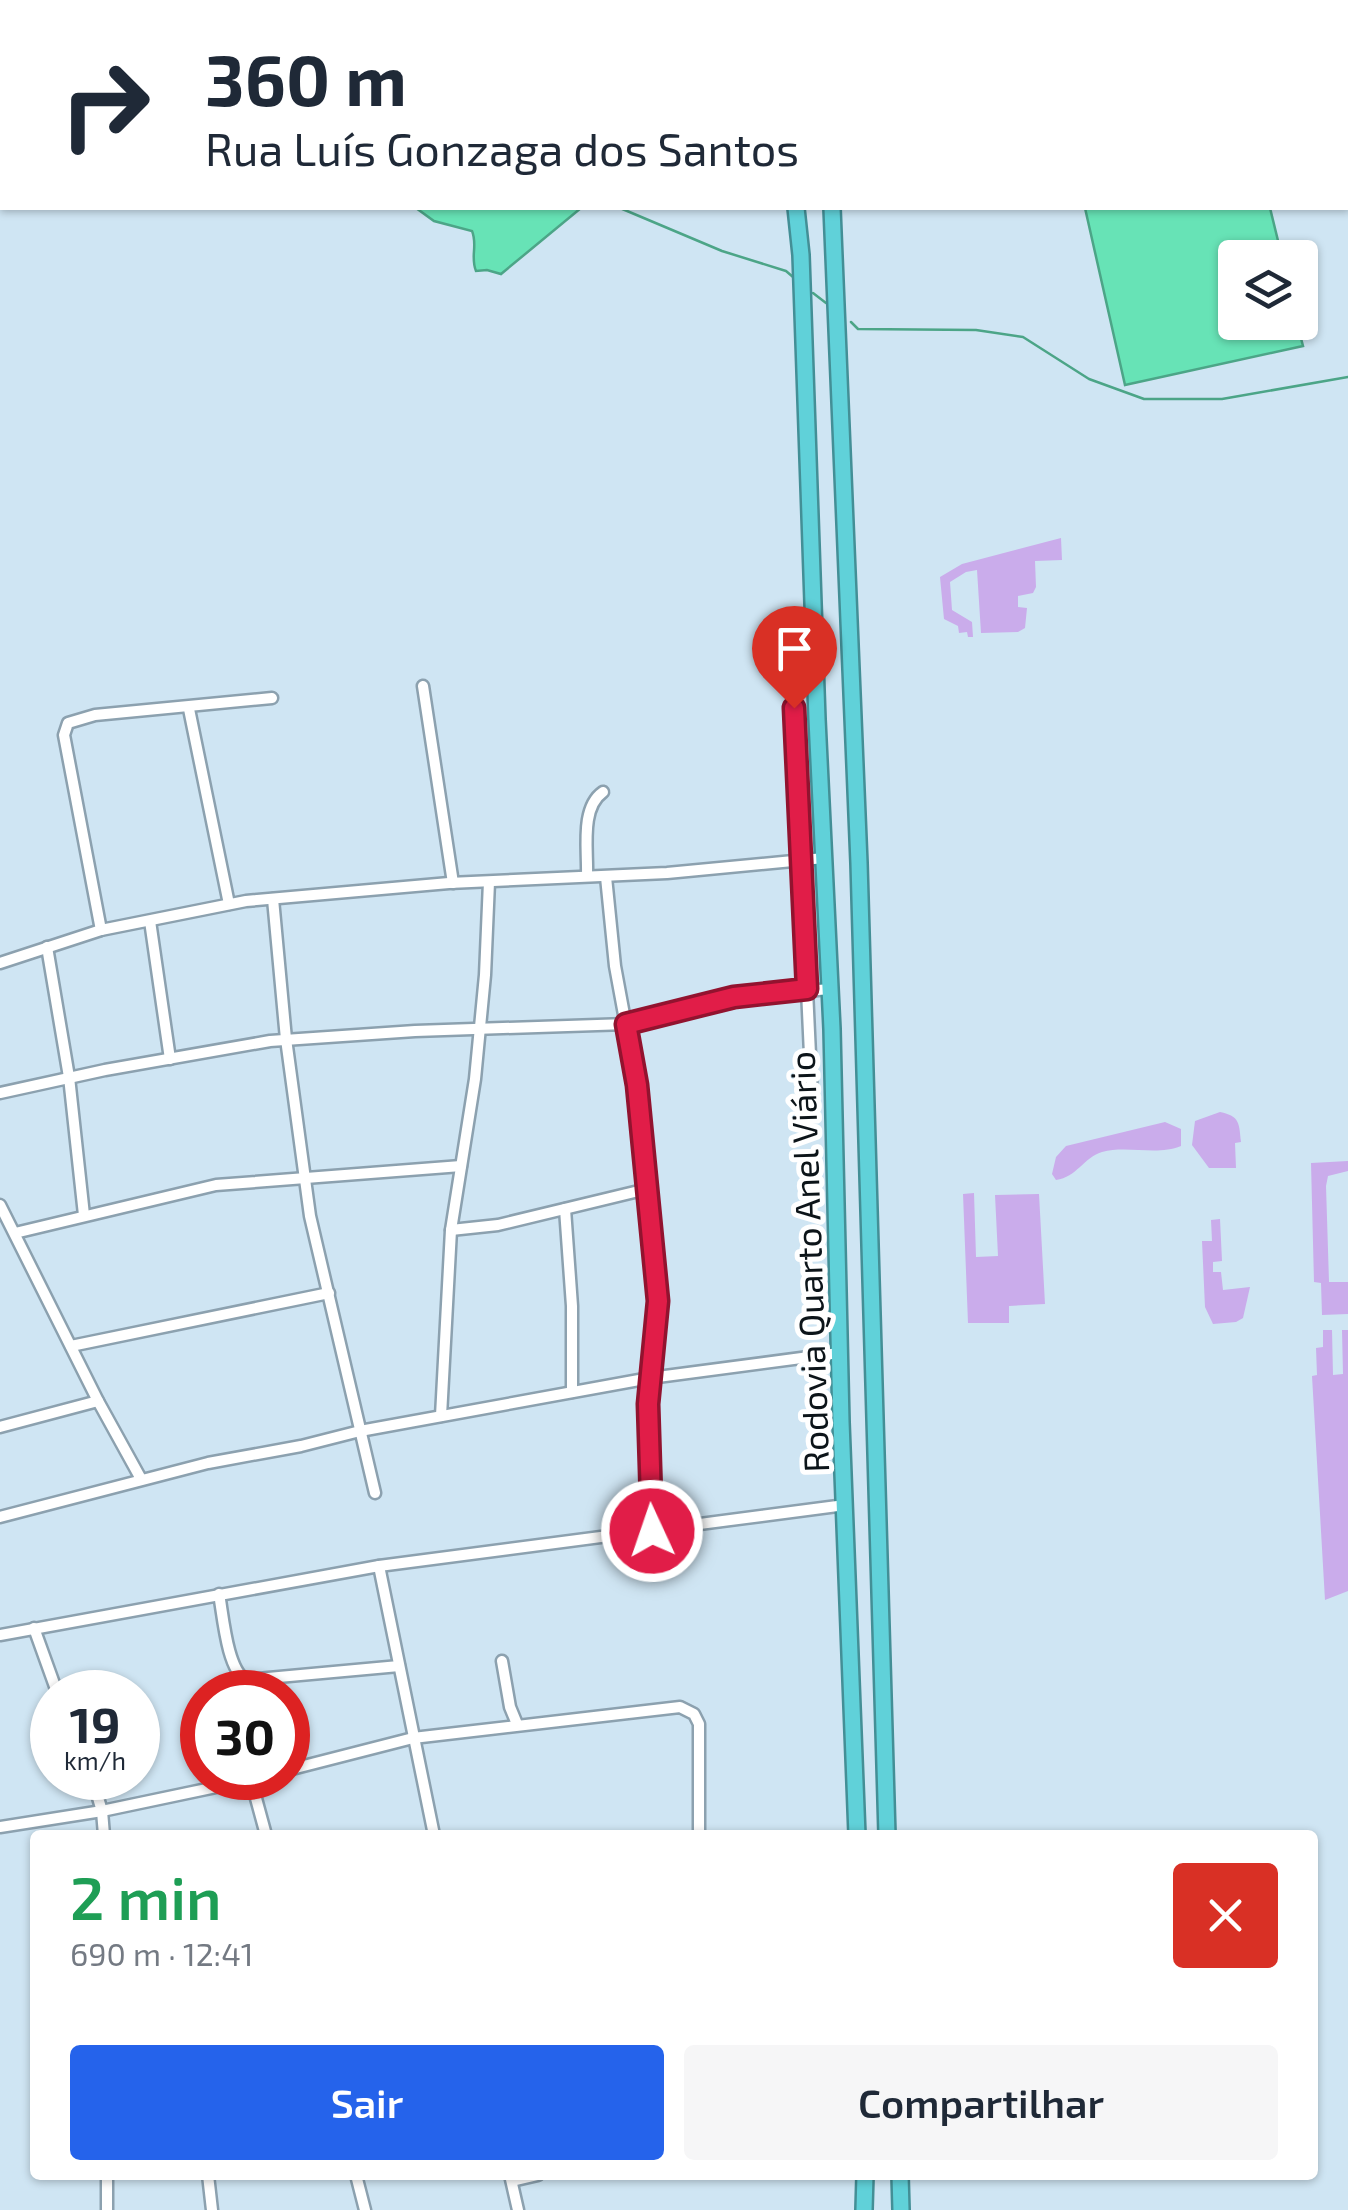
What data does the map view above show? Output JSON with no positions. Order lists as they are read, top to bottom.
{
  "streets": {
    "highway": ["Rodovia Quarto Anel Viário"]
  },
  "page": {
    "turn": ["360 m", "Rua Luís Gonzaga dos Santos"],
    "speed": "19 km/h",
    "limit": "30",
    "heading": ["2 min", "690 m · 12:41"],
    "buttons": ["Sair", "Compartilhar"]
  }
}
